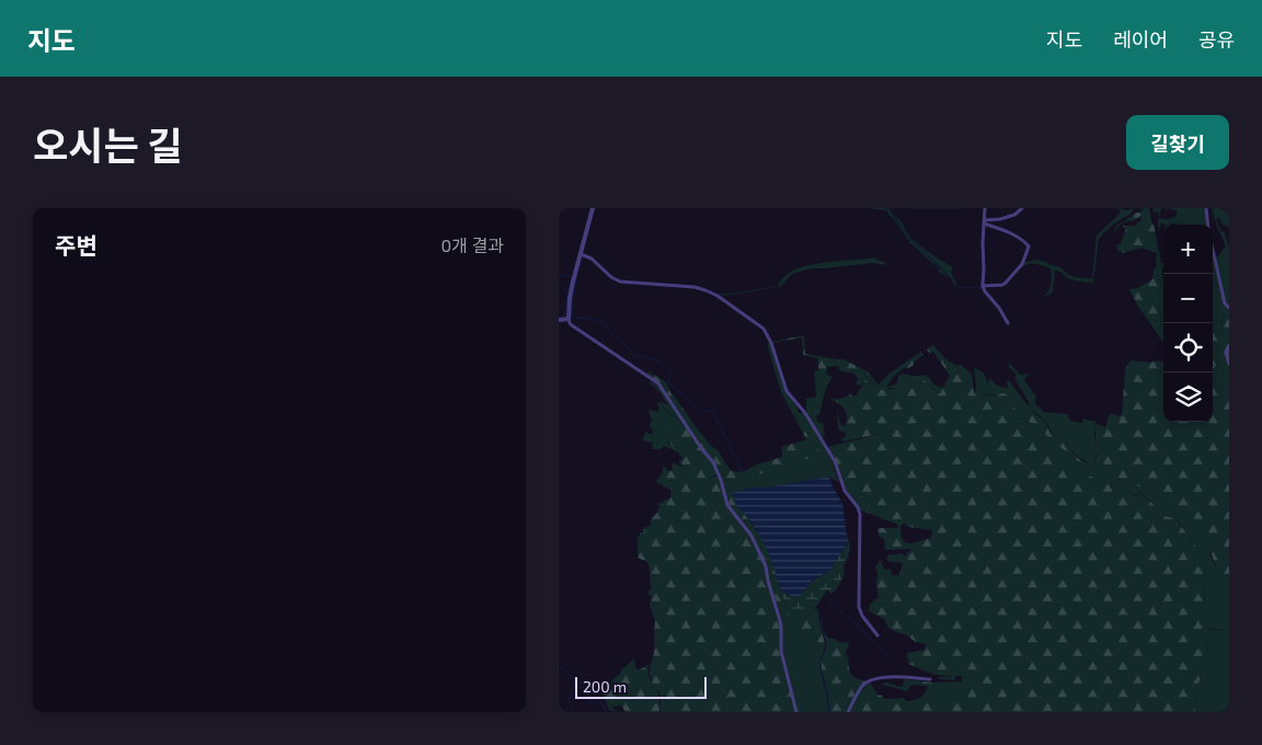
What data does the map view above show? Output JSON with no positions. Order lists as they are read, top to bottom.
{
  "scale_bar": "200 m",
  "page": {
    "header": "지도",
    "nav": ["지도", "레이어", "공유"],
    "title": "오시는 길",
    "buttons": "길찾기",
    "heading": ["주변", "0개 결과"],
    "map_buttons": ["+", "−"],
    "scale": "200 m"
  }
}
